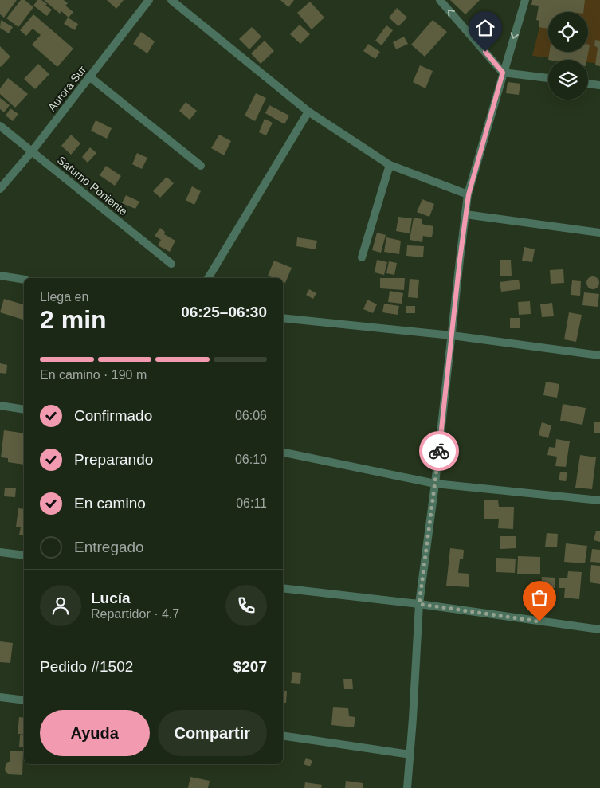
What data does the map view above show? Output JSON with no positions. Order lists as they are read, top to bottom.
{
  "streets": {
    "street": ["Aurora Sur", "Saturno Poniente"]
  },
  "crossings": [
    ["Aurora Sur", "Saturno Poniente"]
  ],
  "page": {
    "heading": ["2 min", "Llega en", "06:25–06:30"],
    "panel": [
      "Lucía",
      "Repartidor · 4.7",
      "Pedido #1502",
      "$207"
    ],
    "bar": "En camino · 190 m",
    "list": [
      ["Confirmado", "06:06"],
      ["Preparando", "06:10"],
      ["En camino", "06:11"],
      "Entregado"
    ],
    "buttons": ["Ayuda", "Compartir"]
  }
}
